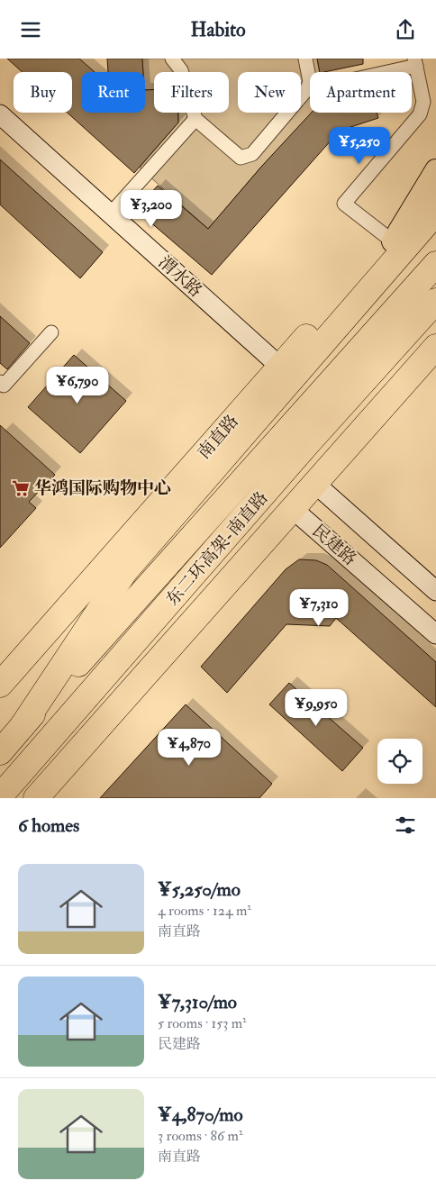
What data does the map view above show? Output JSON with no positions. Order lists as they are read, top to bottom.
{
  "streets": {
    "highway": ["南直路", "东二环高架-南直路"],
    "street": ["渭水路", "民建路"]
  },
  "crossings": [
    ["渭水路", "南直路"]
  ],
  "places": {
    "supermarket": ["华鸿国际购物中心"]
  },
  "page": {
    "header": "Habito",
    "chip": [
      "Buy",
      "Rent",
      "Filters",
      "New",
      "Apartment"
    ],
    "price": [
      "¥5,250",
      "¥3,200",
      "¥6,790",
      "¥7,310",
      "¥9,950",
      "¥4,870"
    ],
    "heading": "6 homes",
    "list": [
      {
        "name": "¥5,250/mo",
        "note": "4 rooms · 124 m² · 南直路"
      },
      {
        "name": "¥7,310/mo",
        "note": "5 rooms · 153 m² · 民建路"
      },
      {
        "name": "¥4,870/mo",
        "note": "3 rooms · 86 m² · 南直路"
      }
    ]
  }
}
